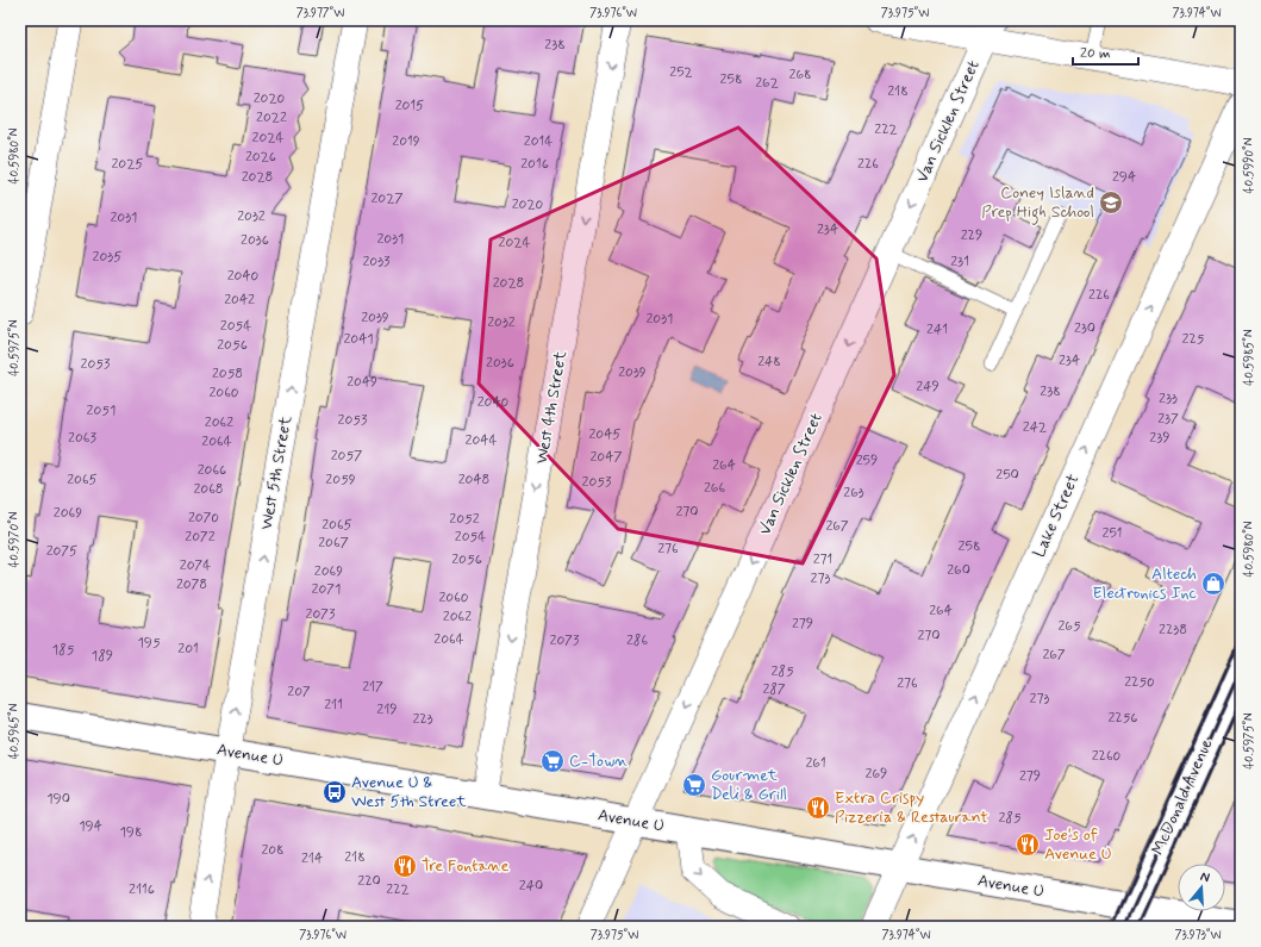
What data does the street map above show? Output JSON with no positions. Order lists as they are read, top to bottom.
{
  "streets": {
    "main road": ["Avenue U", "McDonald Avenue"],
    "street": [
      "Van Sicklen Street",
      "West 4th Street",
      "West 5th Street",
      "Lake Street"
    ]
  },
  "crossings": [
    ["Van Sicklen Street", "Avenue U"],
    ["West 4th Street", "Avenue U"],
    ["West 5th Street", "Avenue U"],
    ["Lake Street", "Avenue U"],
    ["Avenue U", "McDonald Avenue"]
  ],
  "one_way": [
    "Van Sicklen Street",
    "West 4th Street",
    "West 5th Street",
    "Lake Street"
  ],
  "places": {
    "school or university": ["Coney Island Prep High School"],
    "shop": ["Altech Electronics Inc"],
    "supermarket": ["C-Town", "Gourmet Deli & Grill"],
    "bus stop": ["Avenue U & West 5th Street"],
    "restaurant": ["Extra Crispy Pizzeria & Restaurant", "Joe's of Avenue U", "Tre Fontane"]
  },
  "house_numbers": [
    "238",
    "252",
    "268",
    "258",
    "262",
    "218",
    "2020",
    "2015",
    "2022",
    "222",
    "2024",
    "2019",
    "2014",
    "2026",
    "2025",
    "2016",
    "226",
    "2028",
    "294",
    "2027",
    "2020",
    "2032",
    "2031",
    "234",
    "229",
    "2031",
    "2036",
    "2024",
    "2035",
    "2033",
    "231",
    "2040",
    "2028",
    "226",
    "2042",
    "2039",
    "2031",
    "2032",
    "2054",
    "230",
    "241",
    "2041",
    "225",
    "2056",
    "234",
    "248",
    "2036",
    "2053",
    "2039",
    "2058",
    "2049",
    "249",
    "238",
    "2060",
    "233",
    "2040",
    "2051",
    "237",
    "2053",
    "2062",
    "242",
    "2045",
    "2063",
    "239",
    "2044",
    "2064",
    "2057",
    "2047",
    "259",
    "264",
    "2066",
    "250",
    "2065",
    "2059",
    "2048",
    "2053",
    "266",
    "2068",
    "263",
    "270",
    "2069",
    "2070",
    "2052",
    "2065",
    "267",
    "251",
    "2072",
    "2054",
    "2067",
    "258",
    "276",
    "2075",
    "2056",
    "271",
    "2074",
    "260",
    "2069",
    "273",
    "2078",
    "2071",
    "2060",
    "264",
    "2073",
    "2062",
    "279",
    "265",
    "2238",
    "270",
    "2064",
    "2073",
    "286",
    "195",
    "201",
    "185",
    "267",
    "189",
    "285",
    "2250",
    "276",
    "217",
    "287",
    "207",
    "273",
    "211",
    "219",
    "2256",
    "223",
    "2260",
    "261",
    "269",
    "279",
    "190",
    "285",
    "194",
    "198",
    "208",
    "218",
    "214",
    "220",
    "240",
    "2116",
    "222"
  ],
  "scale_bar": "20 m",
  "north": "top",
  "coordinates": [
    "73.977°W",
    "73.976°W",
    "73.975°W",
    "73.974°W",
    "40.5980°N",
    "40.5990°N",
    "40.5975°N",
    "40.5985°N",
    "40.5970°N",
    "40.5965°N",
    "73.973°W"
  ]
}
